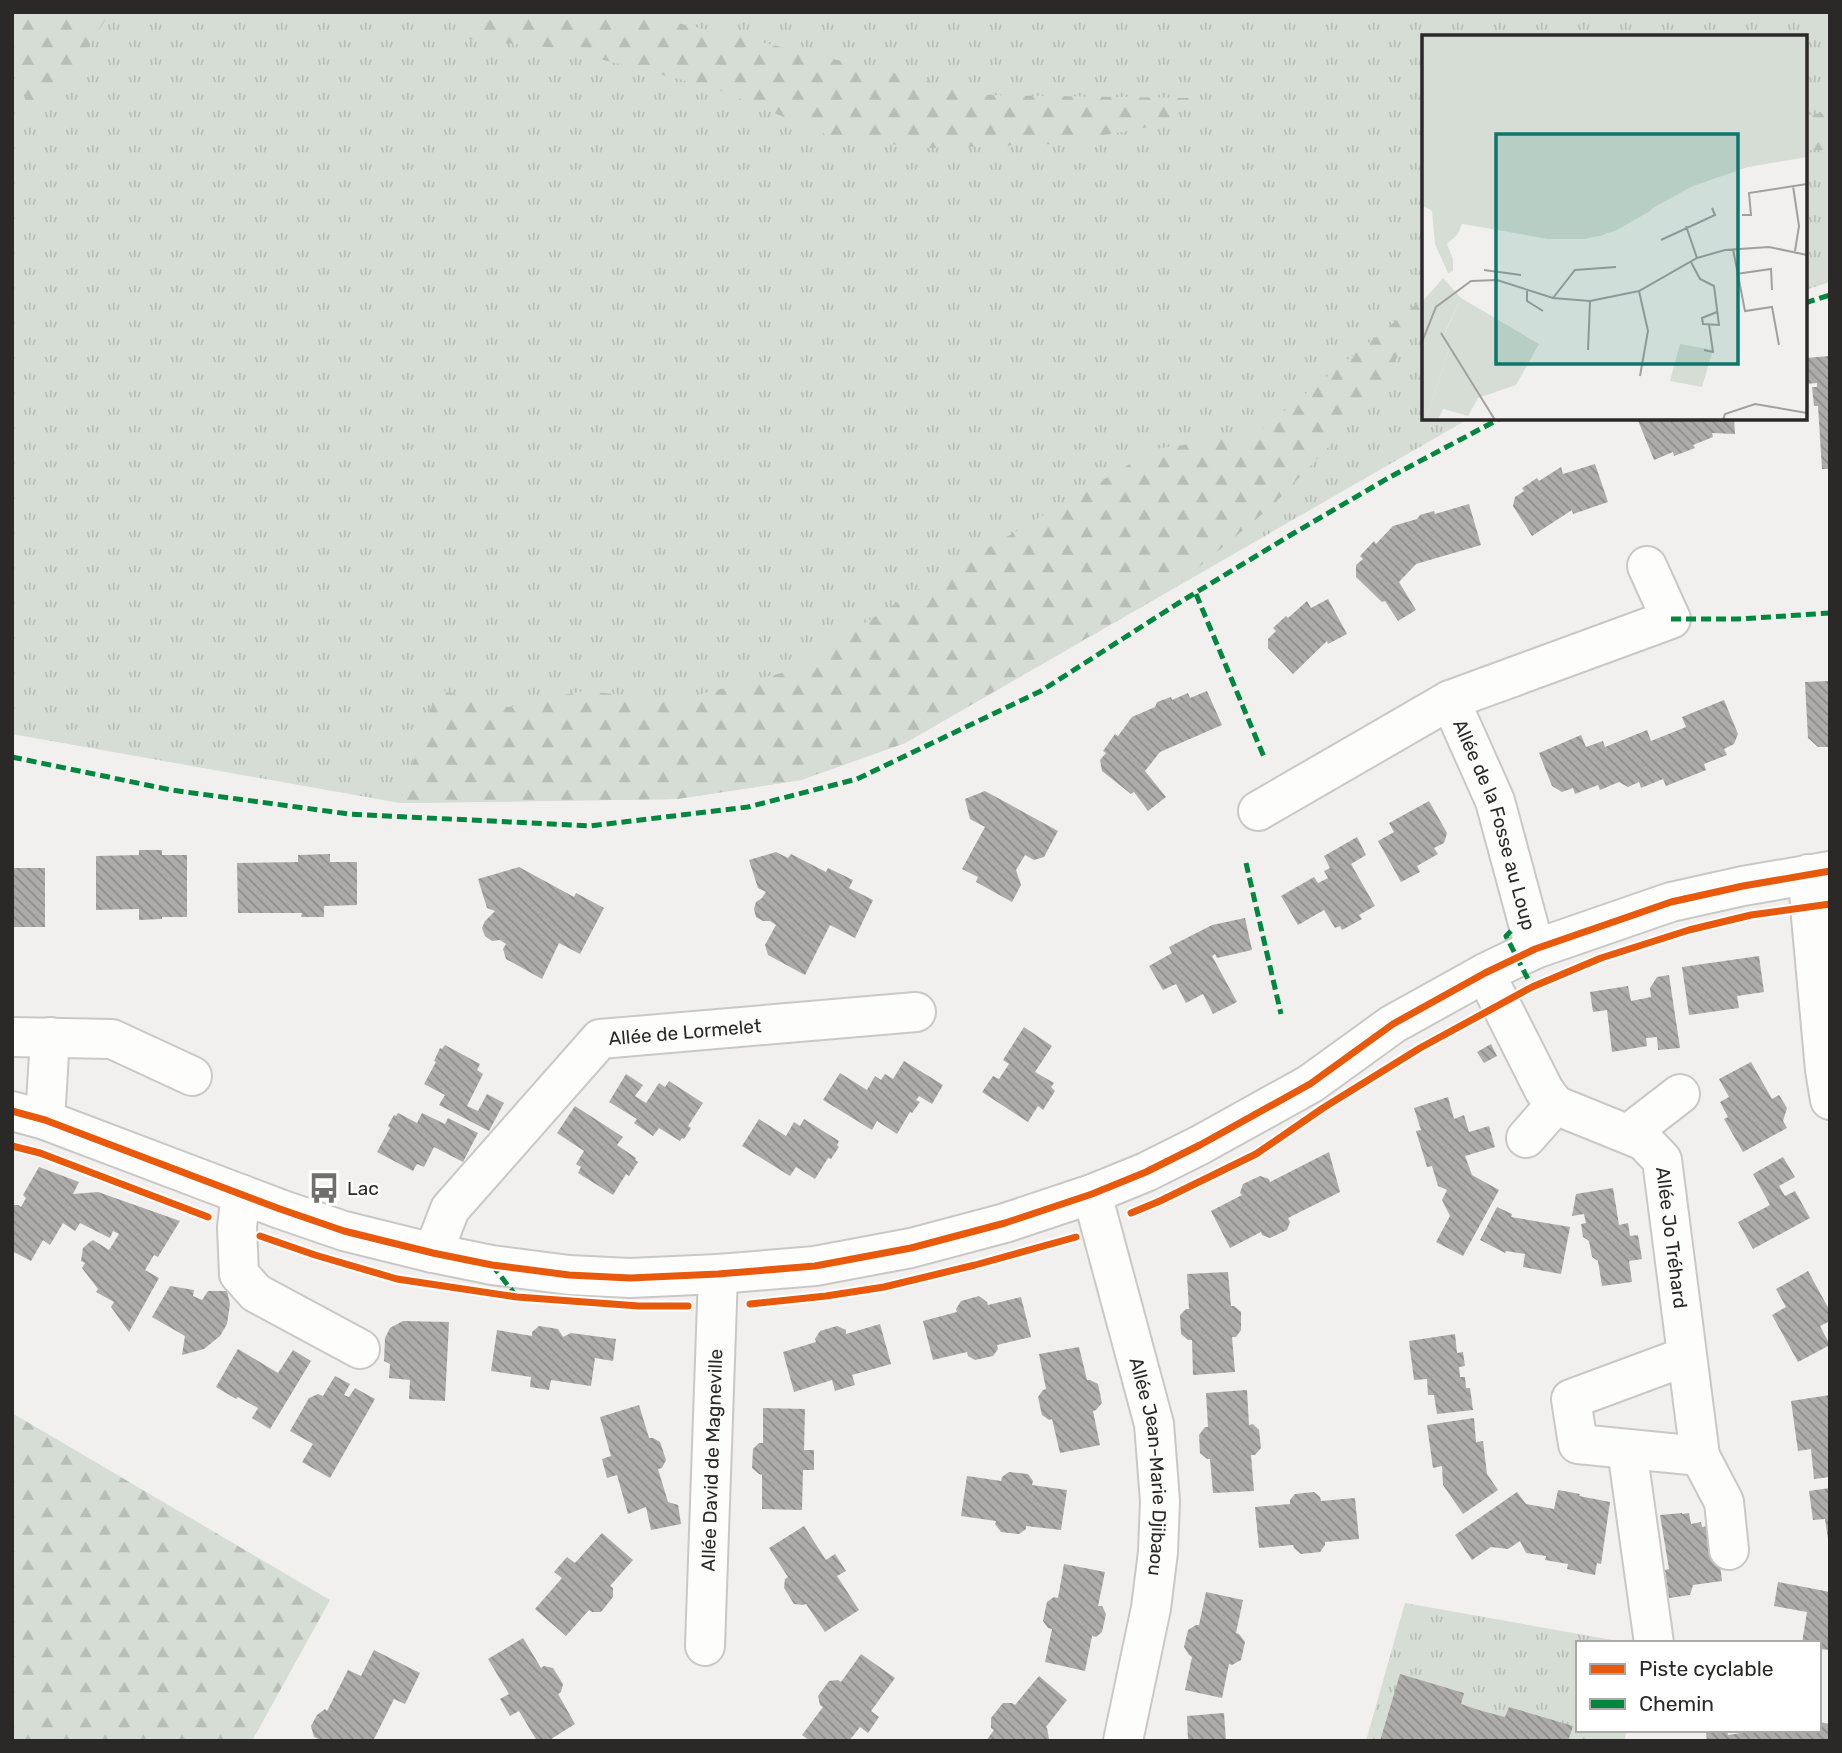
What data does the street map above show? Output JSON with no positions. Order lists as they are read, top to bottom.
{
  "streets": {
    "street": [
      "Allée de la Fosse au Loup",
      "Allée de Lormelet",
      "Allée Jo Tréhard",
      "Allée David de Magneville",
      "Allée Jean-Marie Djibaou"
    ]
  },
  "places": {
    "bus stop": ["Lac"]
  },
  "legend": ["Piste cyclable", "Chemin"]
}
